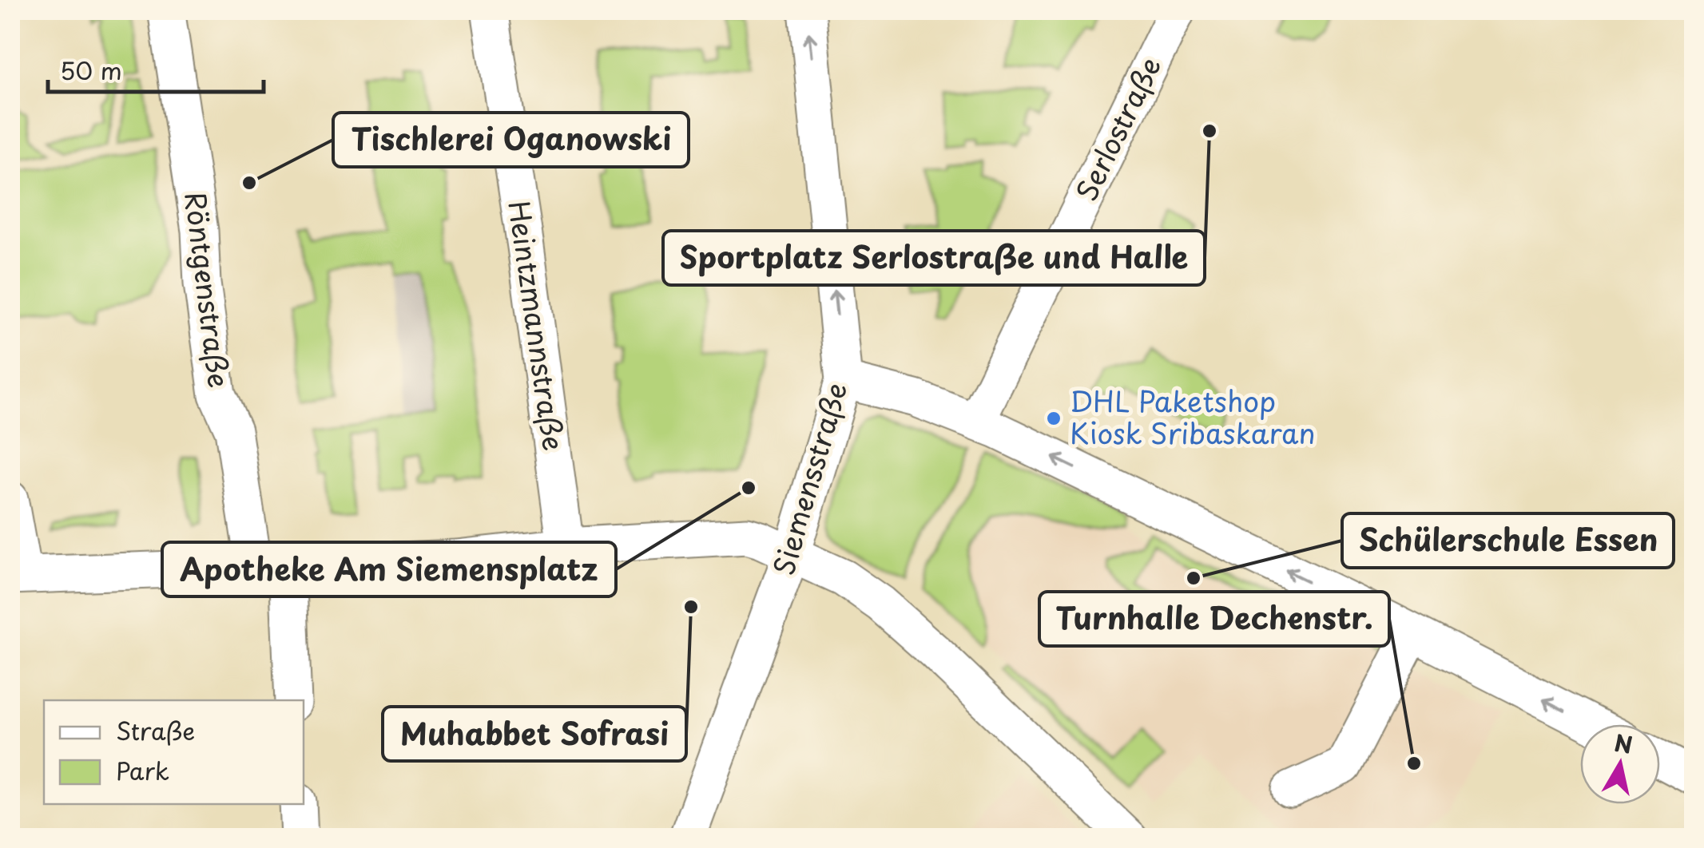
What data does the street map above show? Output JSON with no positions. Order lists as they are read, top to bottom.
{
  "streets": {
    "street": [
      "Serlostraße",
      "Röntgenstraße",
      "Heintzmannstraße",
      "Siemensstraße"
    ]
  },
  "one_way": ["Siemensstraße"],
  "places": [
    "Sportplatz Serlostraße und Halle",
    "Tischlerei Oganowski",
    "DHL Paketshop Kiosk Sribaskaran",
    "Apotheke Am Siemensplatz",
    "Schülerschule Essen",
    "Muhabbet Sofrasi",
    "Turnhalle Dechenstr."
  ],
  "legend": ["Straße", "Park"],
  "scale_bar": "50 m",
  "north": "top"
}
